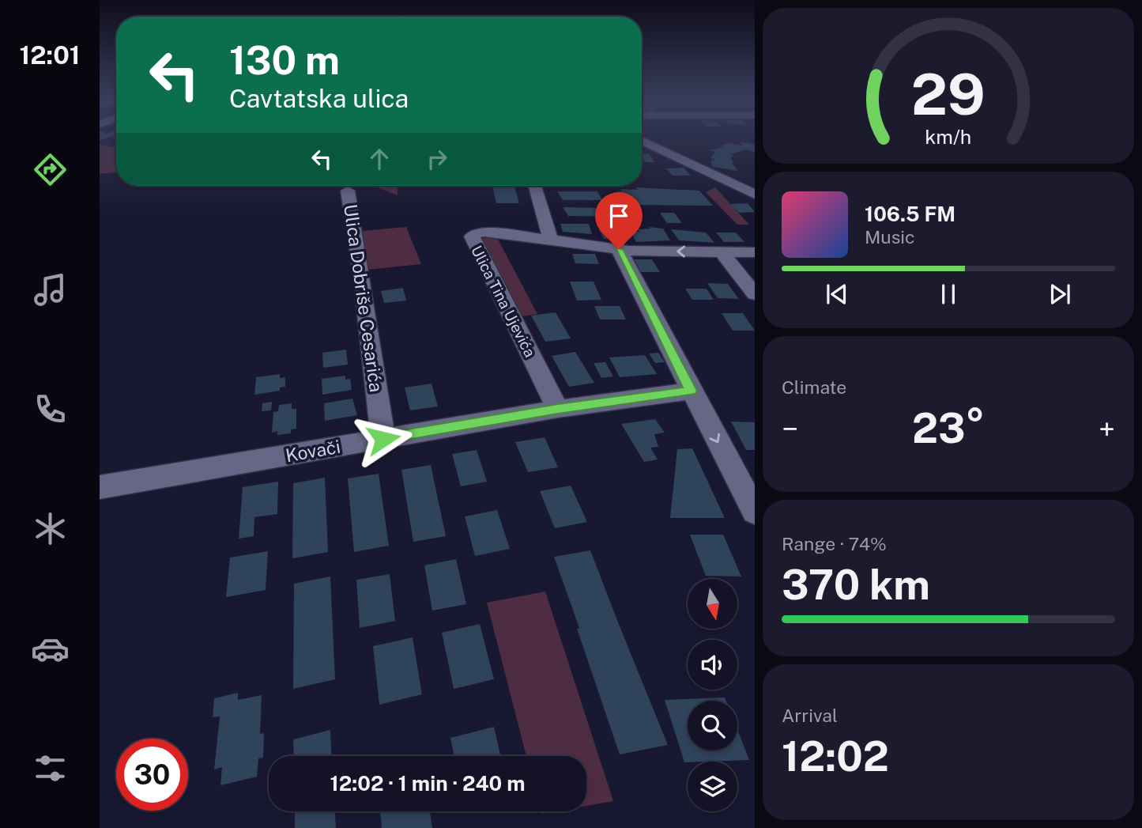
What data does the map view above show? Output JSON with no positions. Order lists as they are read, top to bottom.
{
  "streets": {
    "street": ["Ulica Dobriše Cesarića", "Ulica Tina Ujevića", "Kovači"]
  },
  "crossings": [
    ["Ulica Dobriše Cesarića", "Kovači"],
    ["Ulica Tina Ujevića", "Kovači"]
  ],
  "north": "bottom",
  "page": {
    "tabs": "12:01",
    "turn": ["130 m", "Cavtatska ulica"],
    "song": ["106.5 FM", "Music"],
    "tile": [
      "Climate",
      ["Range · 74%", "370 km"],
      ["Arrival", "12:02"]
    ],
    "heat": ["−", "23°", "+"],
    "limit": "30",
    "trip": "12:02 · 1 min · 240 m",
    "gauge": ["29", "km/h"]
  }
}
